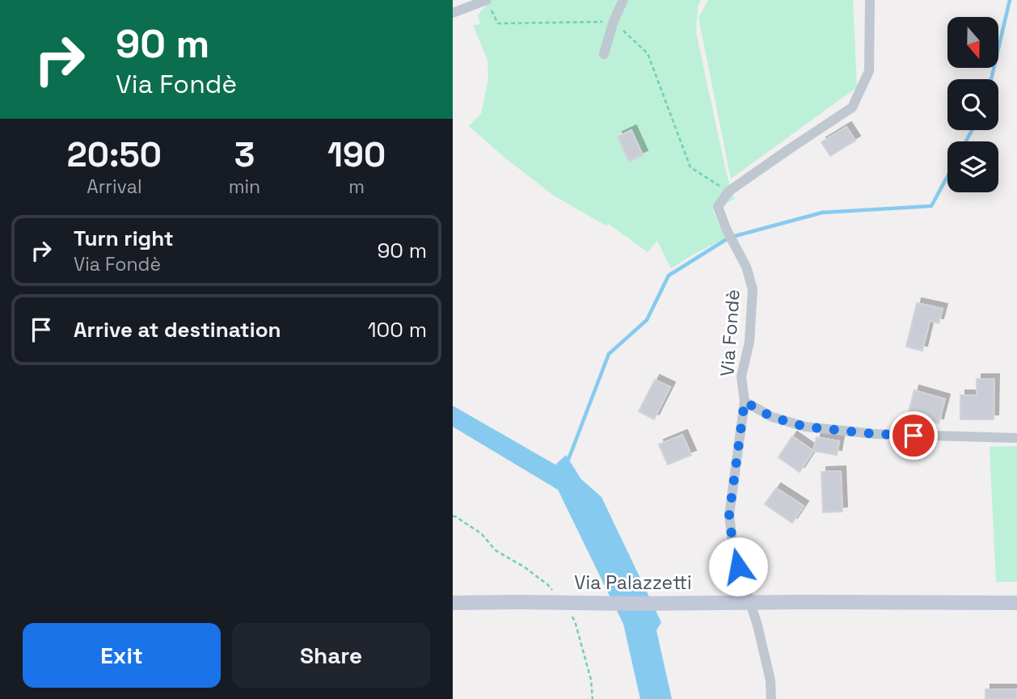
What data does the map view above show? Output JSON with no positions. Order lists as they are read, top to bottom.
{
  "streets": {
    "main road": ["Via Palazzetti"],
    "street": ["Via Fondè"]
  },
  "north": "bottom",
  "page": {
    "turn": ["90 m", "Via Fondè"],
    "eta": [
      "20:50",
      "Arrival",
      "3",
      "min",
      "190",
      "m"
    ],
    "list": [
      {
        "name": "Turn right",
        "note": "Via Fondè",
        "value": "90 m"
      },
      {
        "name": "Arrive at destination",
        "value": "100 m"
      }
    ],
    "buttons": ["Exit", "Share"]
  }
}
